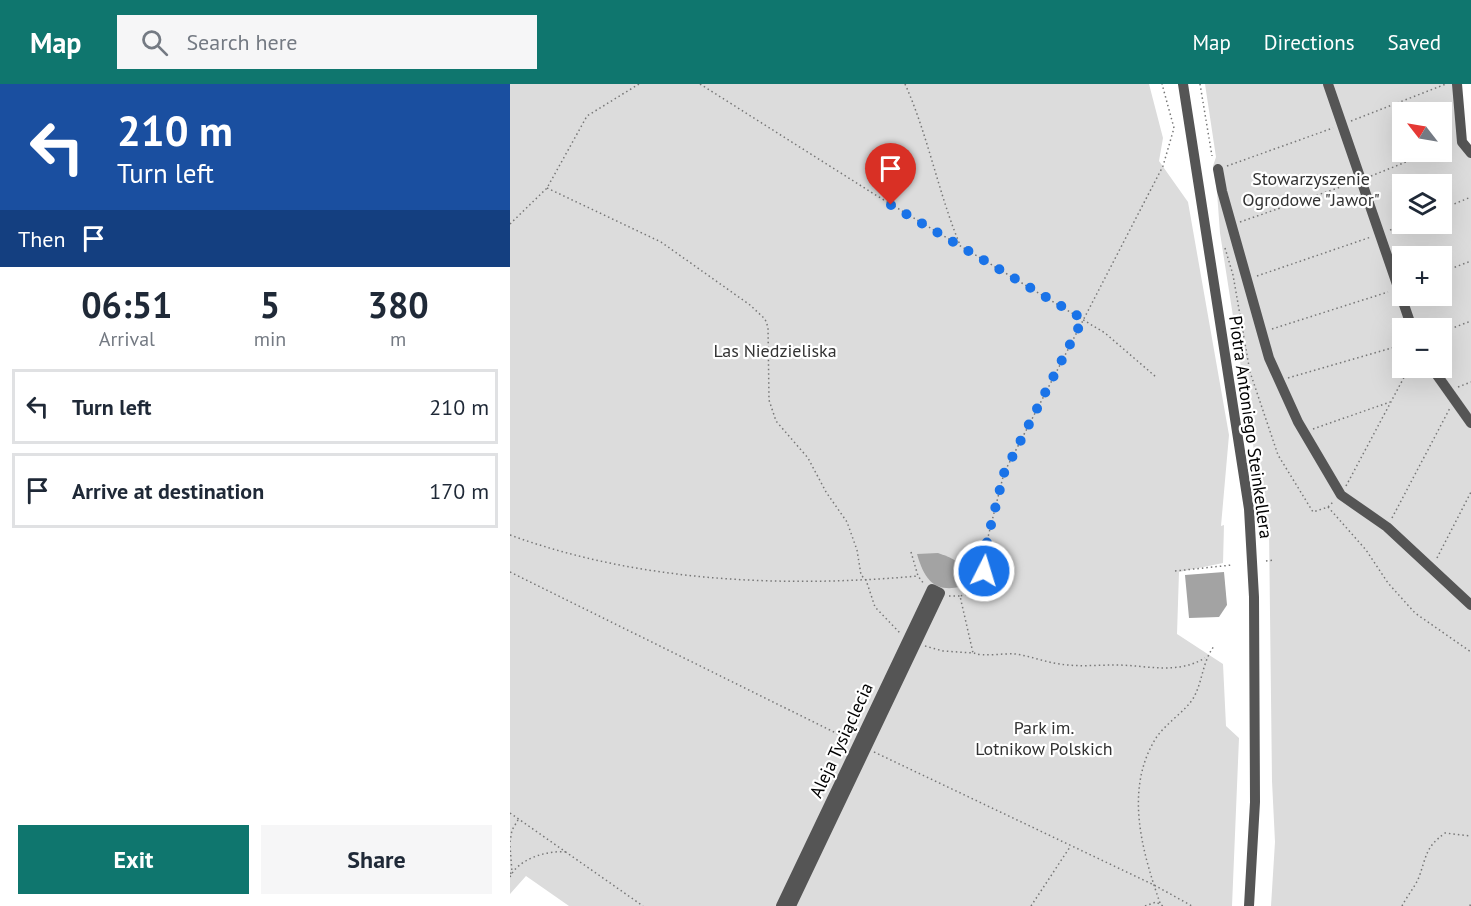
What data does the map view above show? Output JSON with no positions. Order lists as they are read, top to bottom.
{
  "streets": {
    "street": ["Piotra Antoniego Steinkellera", "Aleja Tysiąclecia"]
  },
  "parks": ["Stowarzyszenie Ogrodowe \"Jawor\"", "Las Niedzieliska", "Park im. Lotnikow Polskich"],
  "north": "top left",
  "page": {
    "header": "Map",
    "search": "Search here",
    "nav": ["Map", "Directions", "Saved"],
    "turn": ["210 m", "Turn left"],
    "map_buttons": ["+", "−"],
    "then": "Then",
    "eta": [
      "06:51",
      "Arrival",
      "5",
      "min",
      "380",
      "m"
    ],
    "list": [
      {
        "name": "Turn left",
        "value": "210 m"
      },
      {
        "name": "Arrive at destination",
        "value": "170 m"
      }
    ],
    "buttons": ["Exit", "Share"]
  }
}
